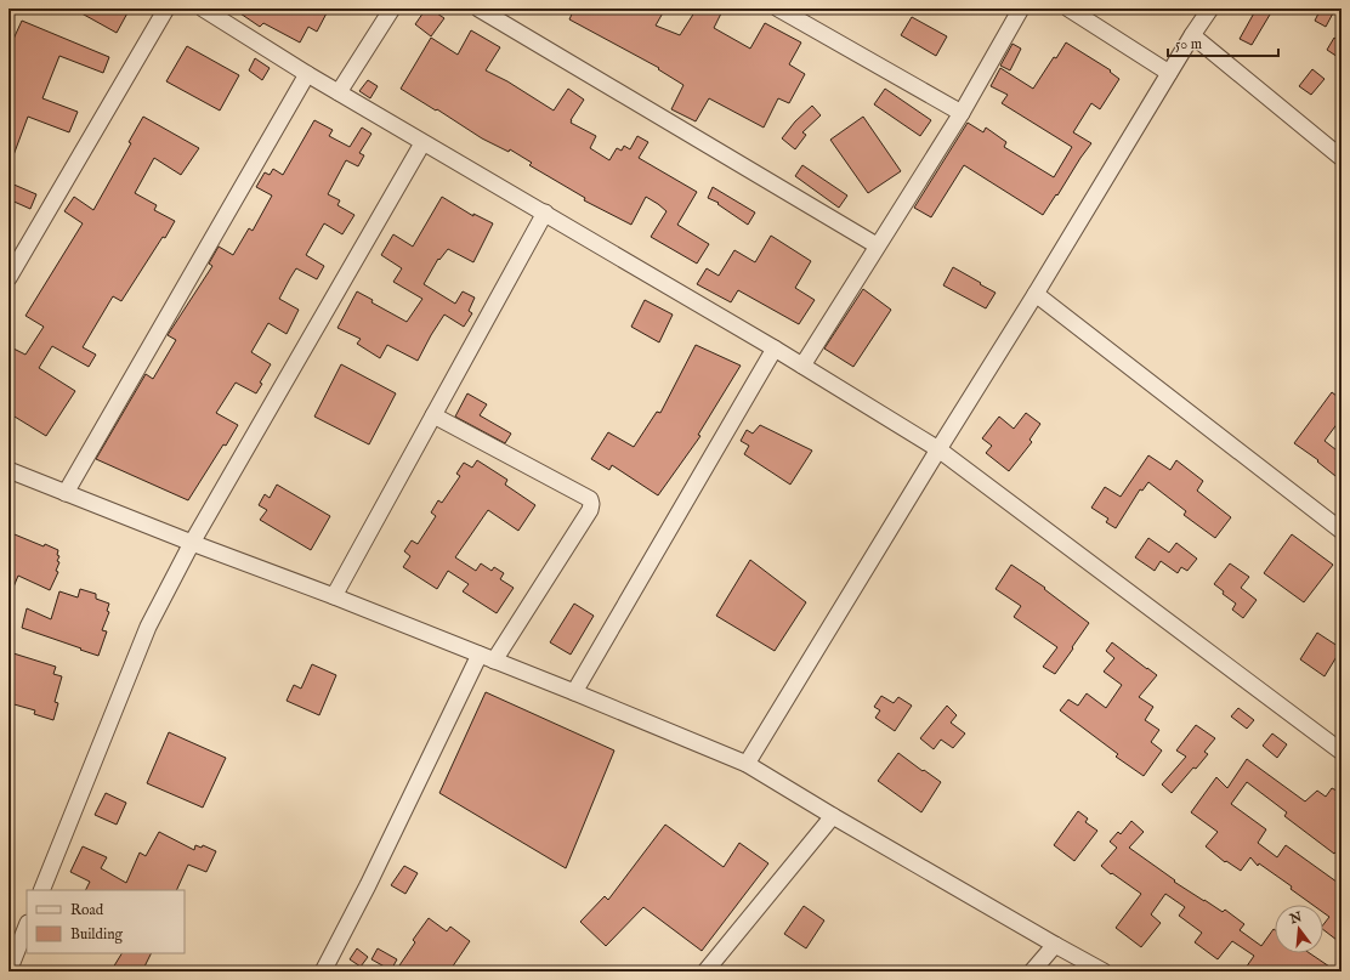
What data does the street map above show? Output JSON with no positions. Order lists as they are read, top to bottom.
{
  "legend": ["Road", "Building"],
  "scale_bar": "50 m",
  "north": "top"
}
